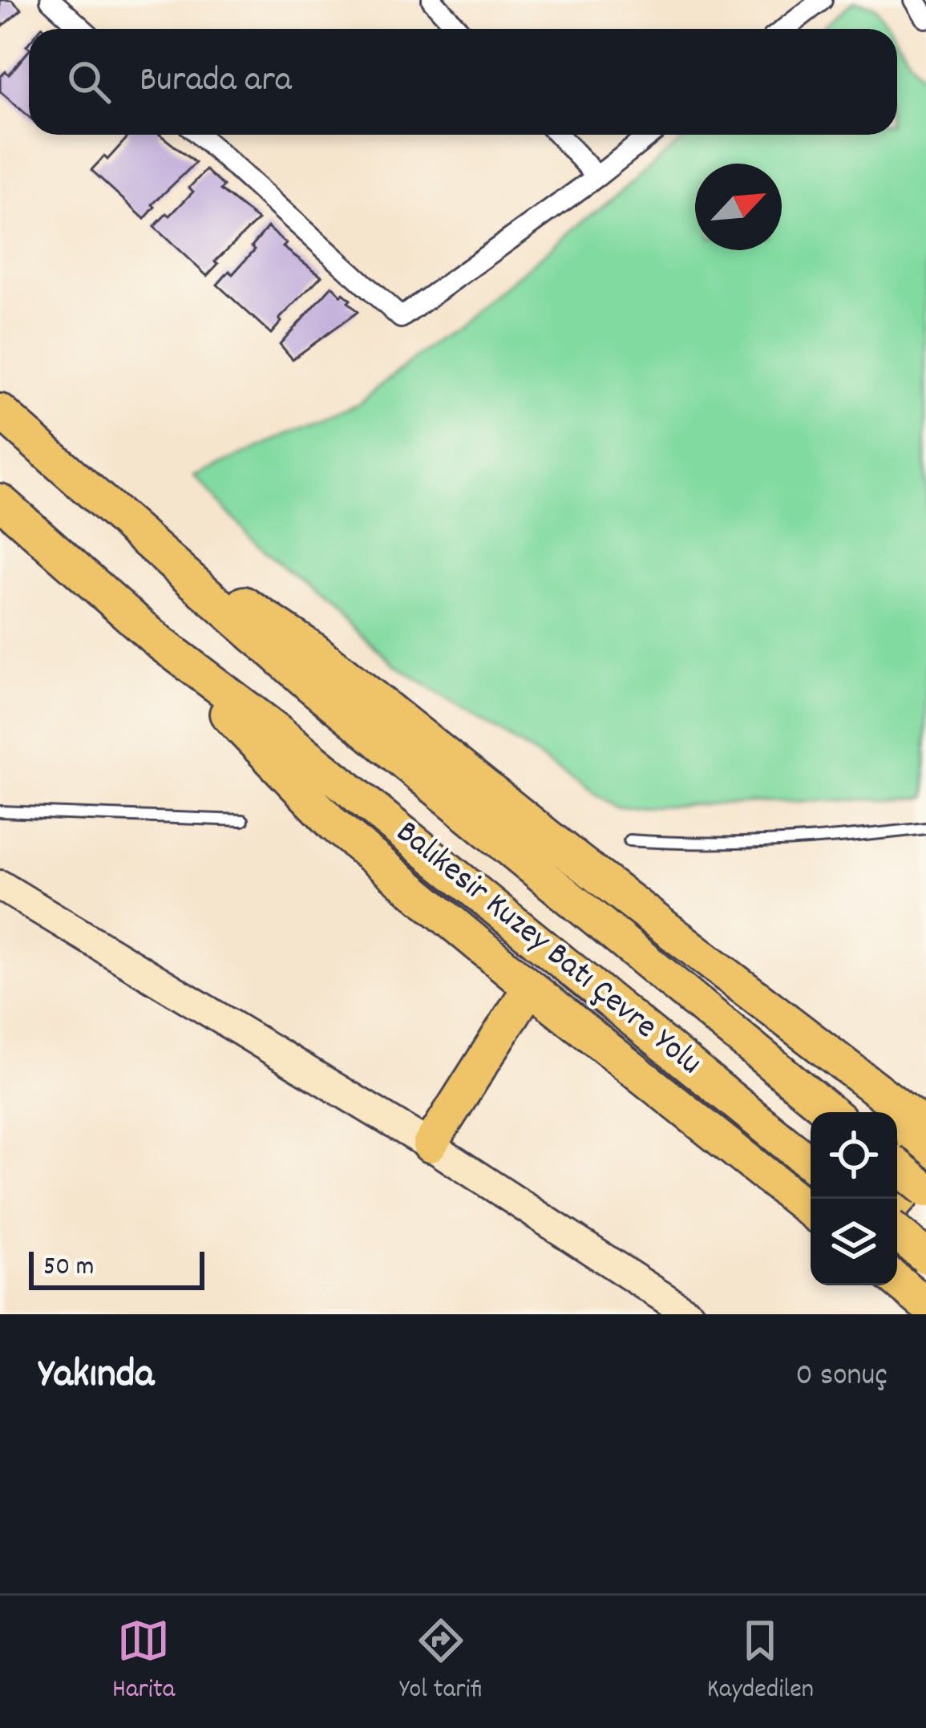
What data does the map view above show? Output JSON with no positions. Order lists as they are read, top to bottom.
{
  "streets": {
    "highway": ["Balıkesir Kuzey Batı Çevre Yolu"]
  },
  "scale_bar": "50 m",
  "north": "top right",
  "page": {
    "search": "Burada ara",
    "scale": "50 m",
    "heading": ["Yakında", "0 sonuç"],
    "nav": ["Harita", "Yol tarifi", "Kaydedilen"]
  }
}
